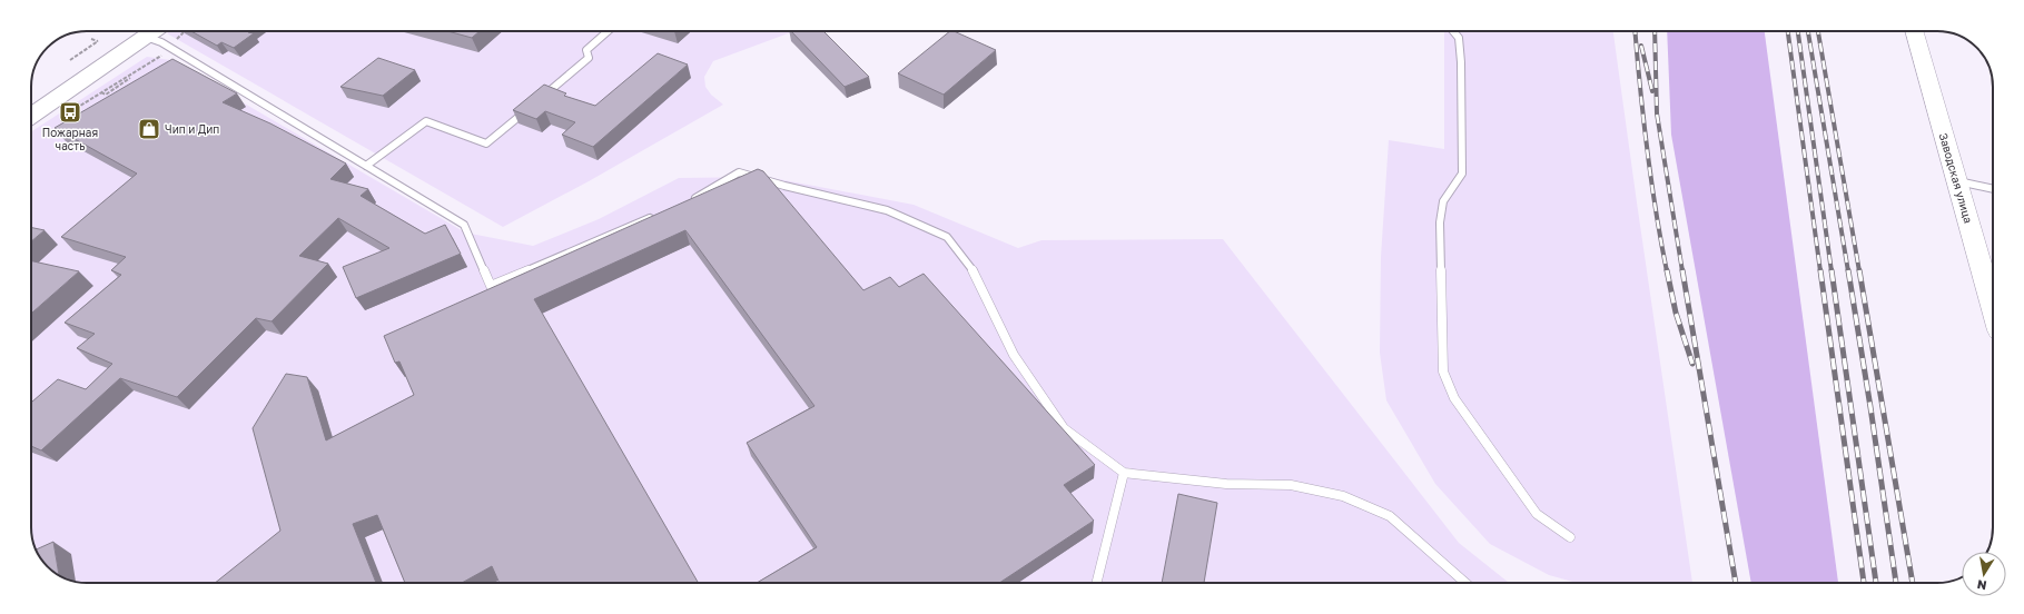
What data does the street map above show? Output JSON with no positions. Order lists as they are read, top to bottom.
{
  "streets": {
    "street": ["Заводская улица"]
  },
  "places": {
    "bus stop": ["Пожарная часть"],
    "shop": ["Чип и Дип"]
  },
  "north": "bottom"
}
